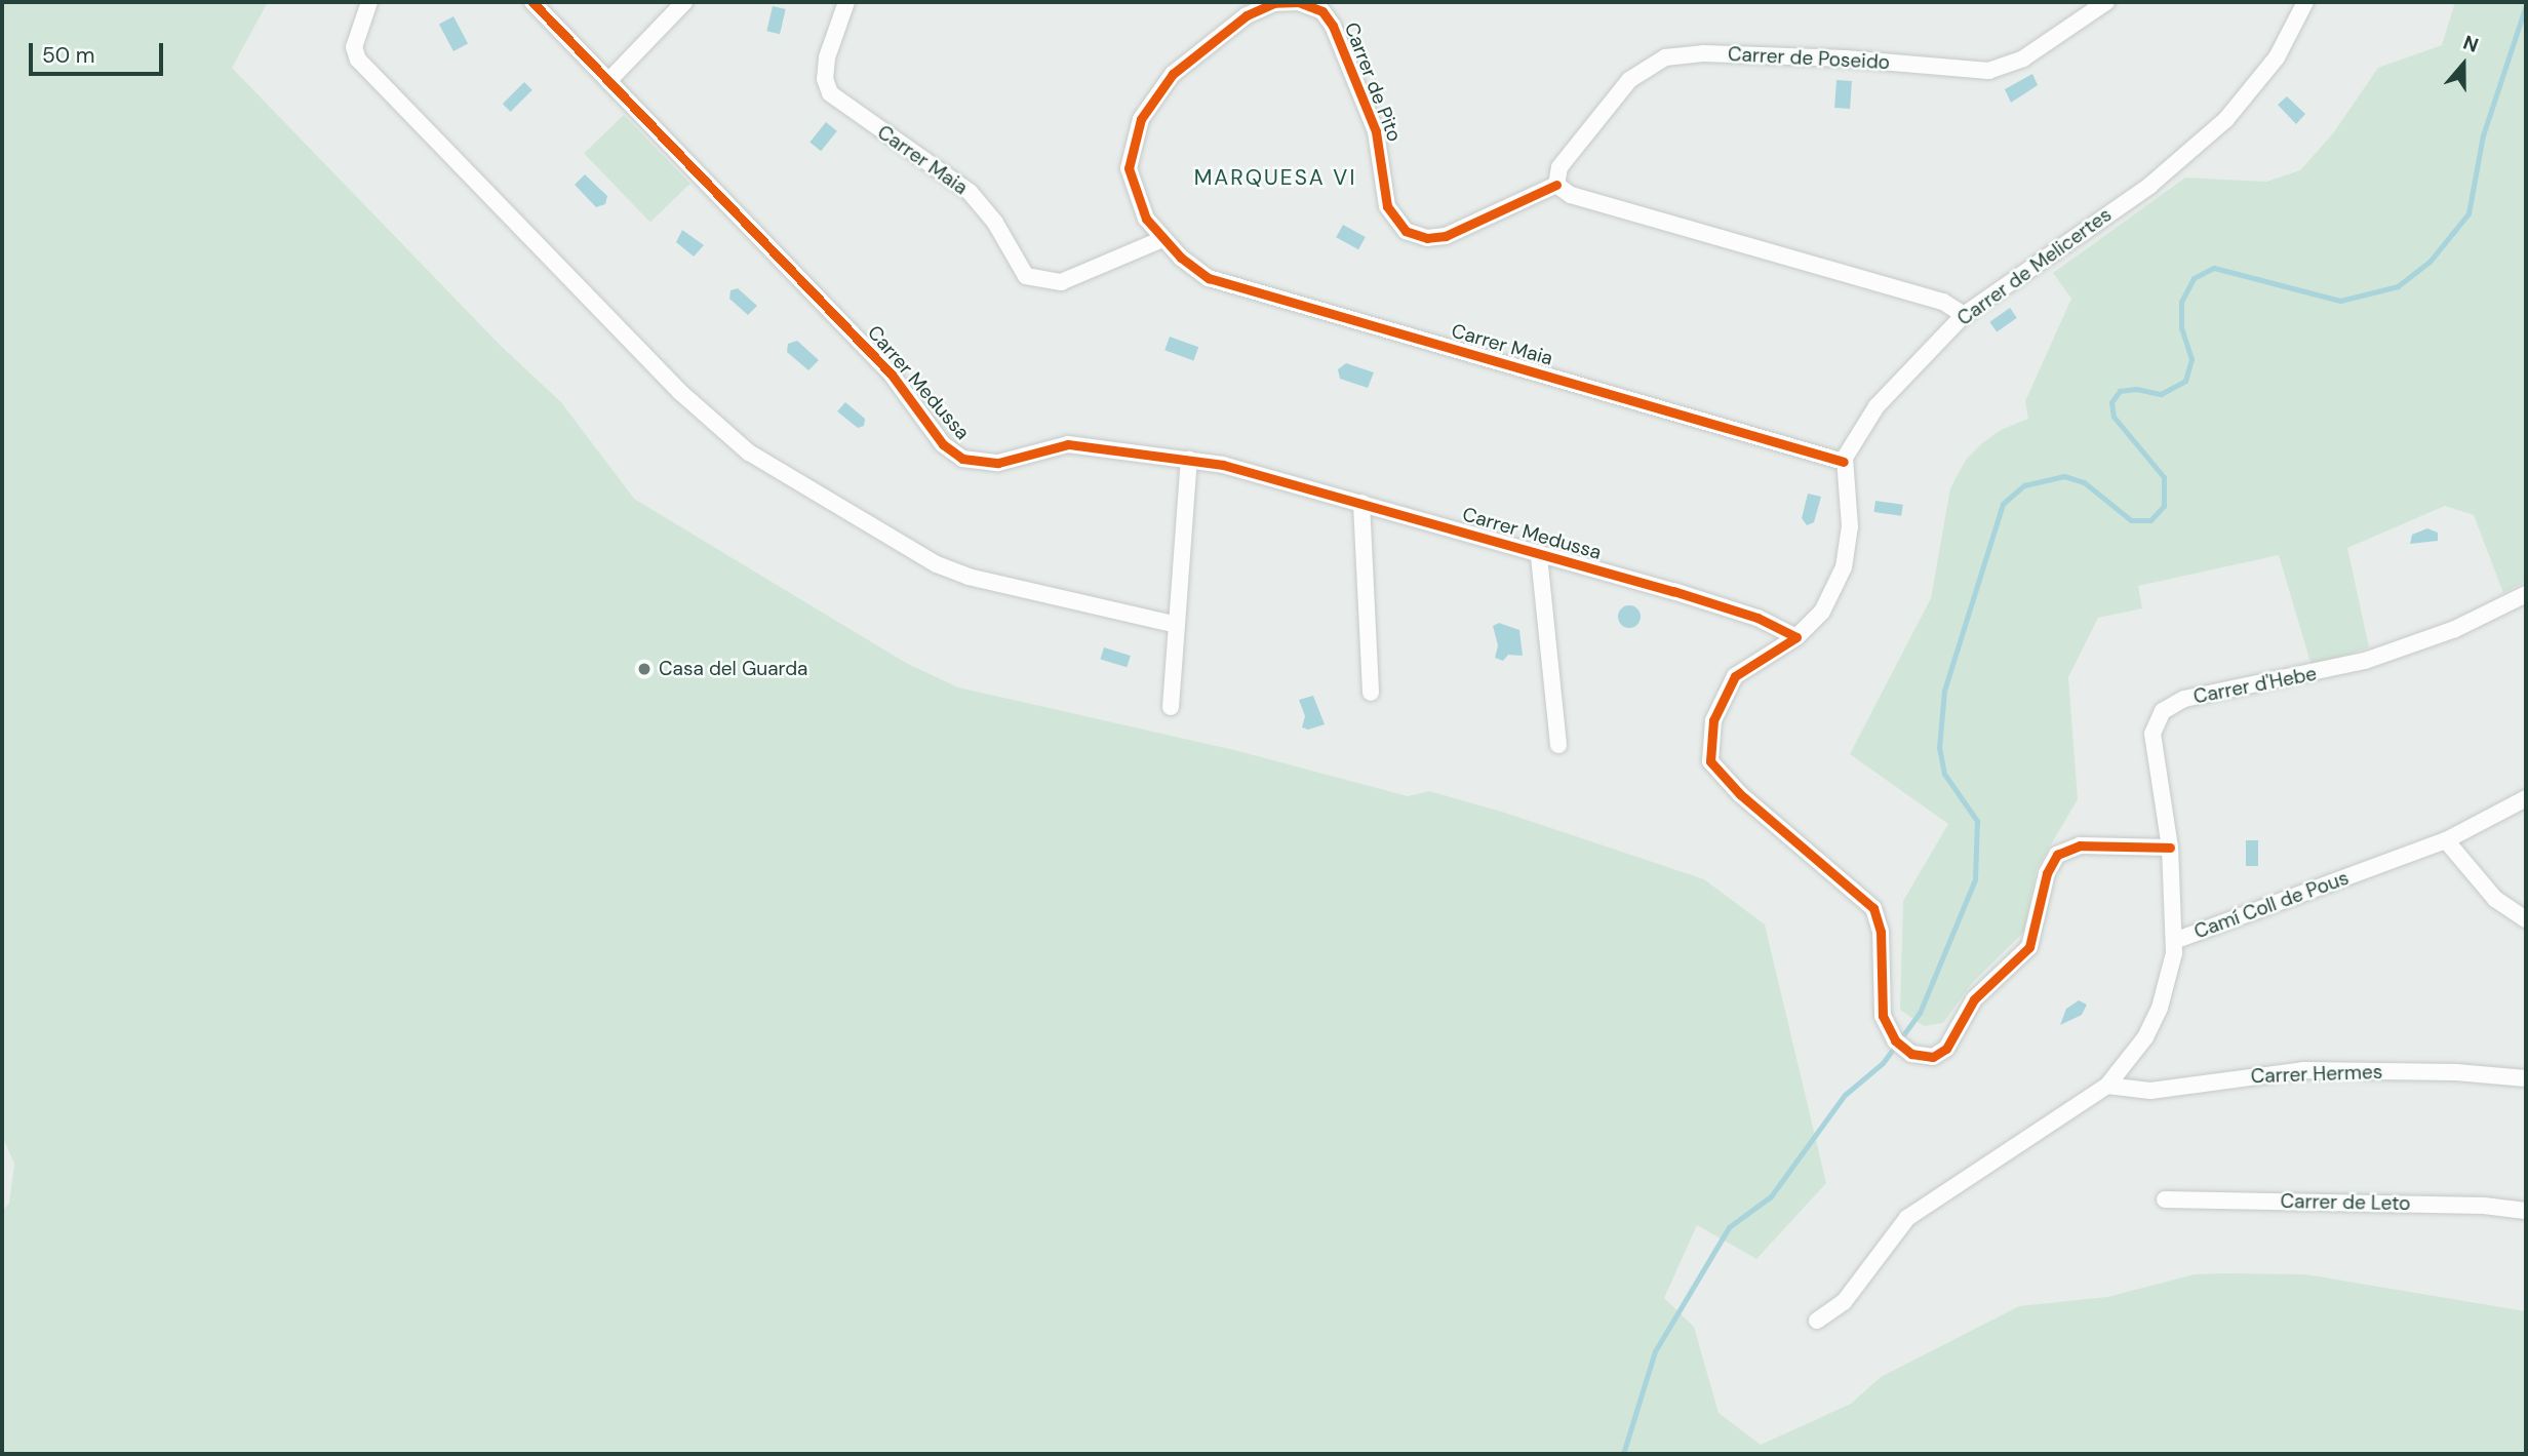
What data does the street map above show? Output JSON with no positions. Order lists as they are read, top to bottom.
{
  "streets": {
    "street": [
      "Carrer de Poseido",
      "Carrer de Pito",
      "Carrer Maia",
      "Carrer de Melicertes",
      "Carrer Medussa",
      "Carrer d'Hebe",
      "Camí Coll de Pous",
      "Carrer Hermes",
      "Carrer de Leto"
    ]
  },
  "crossings": [
    ["Carrer de Poseido", "Carrer de Pito"],
    ["Carrer de Pito", "Carrer Maia"],
    ["Carrer Maia", "Carrer de Melicertes"],
    ["Carrer d'Hebe", "Camí Coll de Pous"],
    ["Camí Coll de Pous", "Carrer Hermes"]
  ],
  "districts": ["MARQUESA VI"],
  "places": ["Casa del Guarda"],
  "scale_bar": "50 m",
  "north": "top"
}
